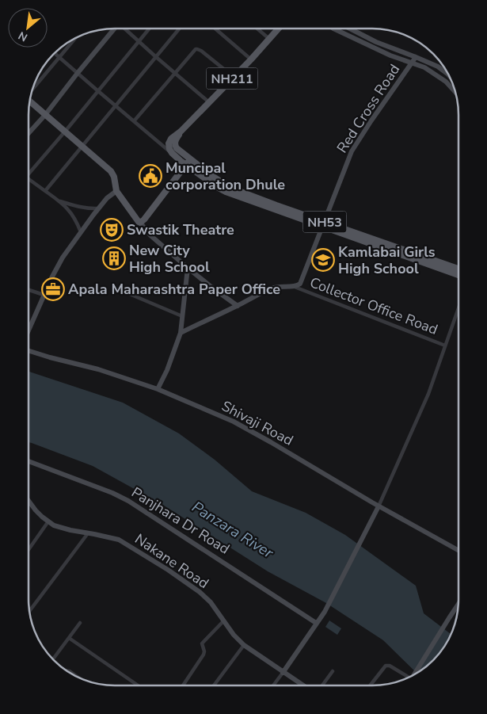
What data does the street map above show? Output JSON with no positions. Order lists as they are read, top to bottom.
{
  "streets": {
    "main road": ["NH211", "NH53"],
    "street": [
      "Red Cross Road",
      "Collector Office Road",
      "Shivaji Road",
      "Panjhara Dr Road",
      "Nakane Road"
    ]
  },
  "crossings": [
    ["Red Cross Road", "NH53"],
    ["Red Cross Road", "Collector Office Road"]
  ],
  "water": ["Panzara River"],
  "places": {
    "public building": ["Muncipal corporation Dhule"],
    "theatre": ["Swastik Theatre"],
    "building": ["New City High School"],
    "school or university": ["Kamlabai Girls High School"],
    "office": ["Apala Maharashtra Paper Office"]
  },
  "north": "bottom left"
}
